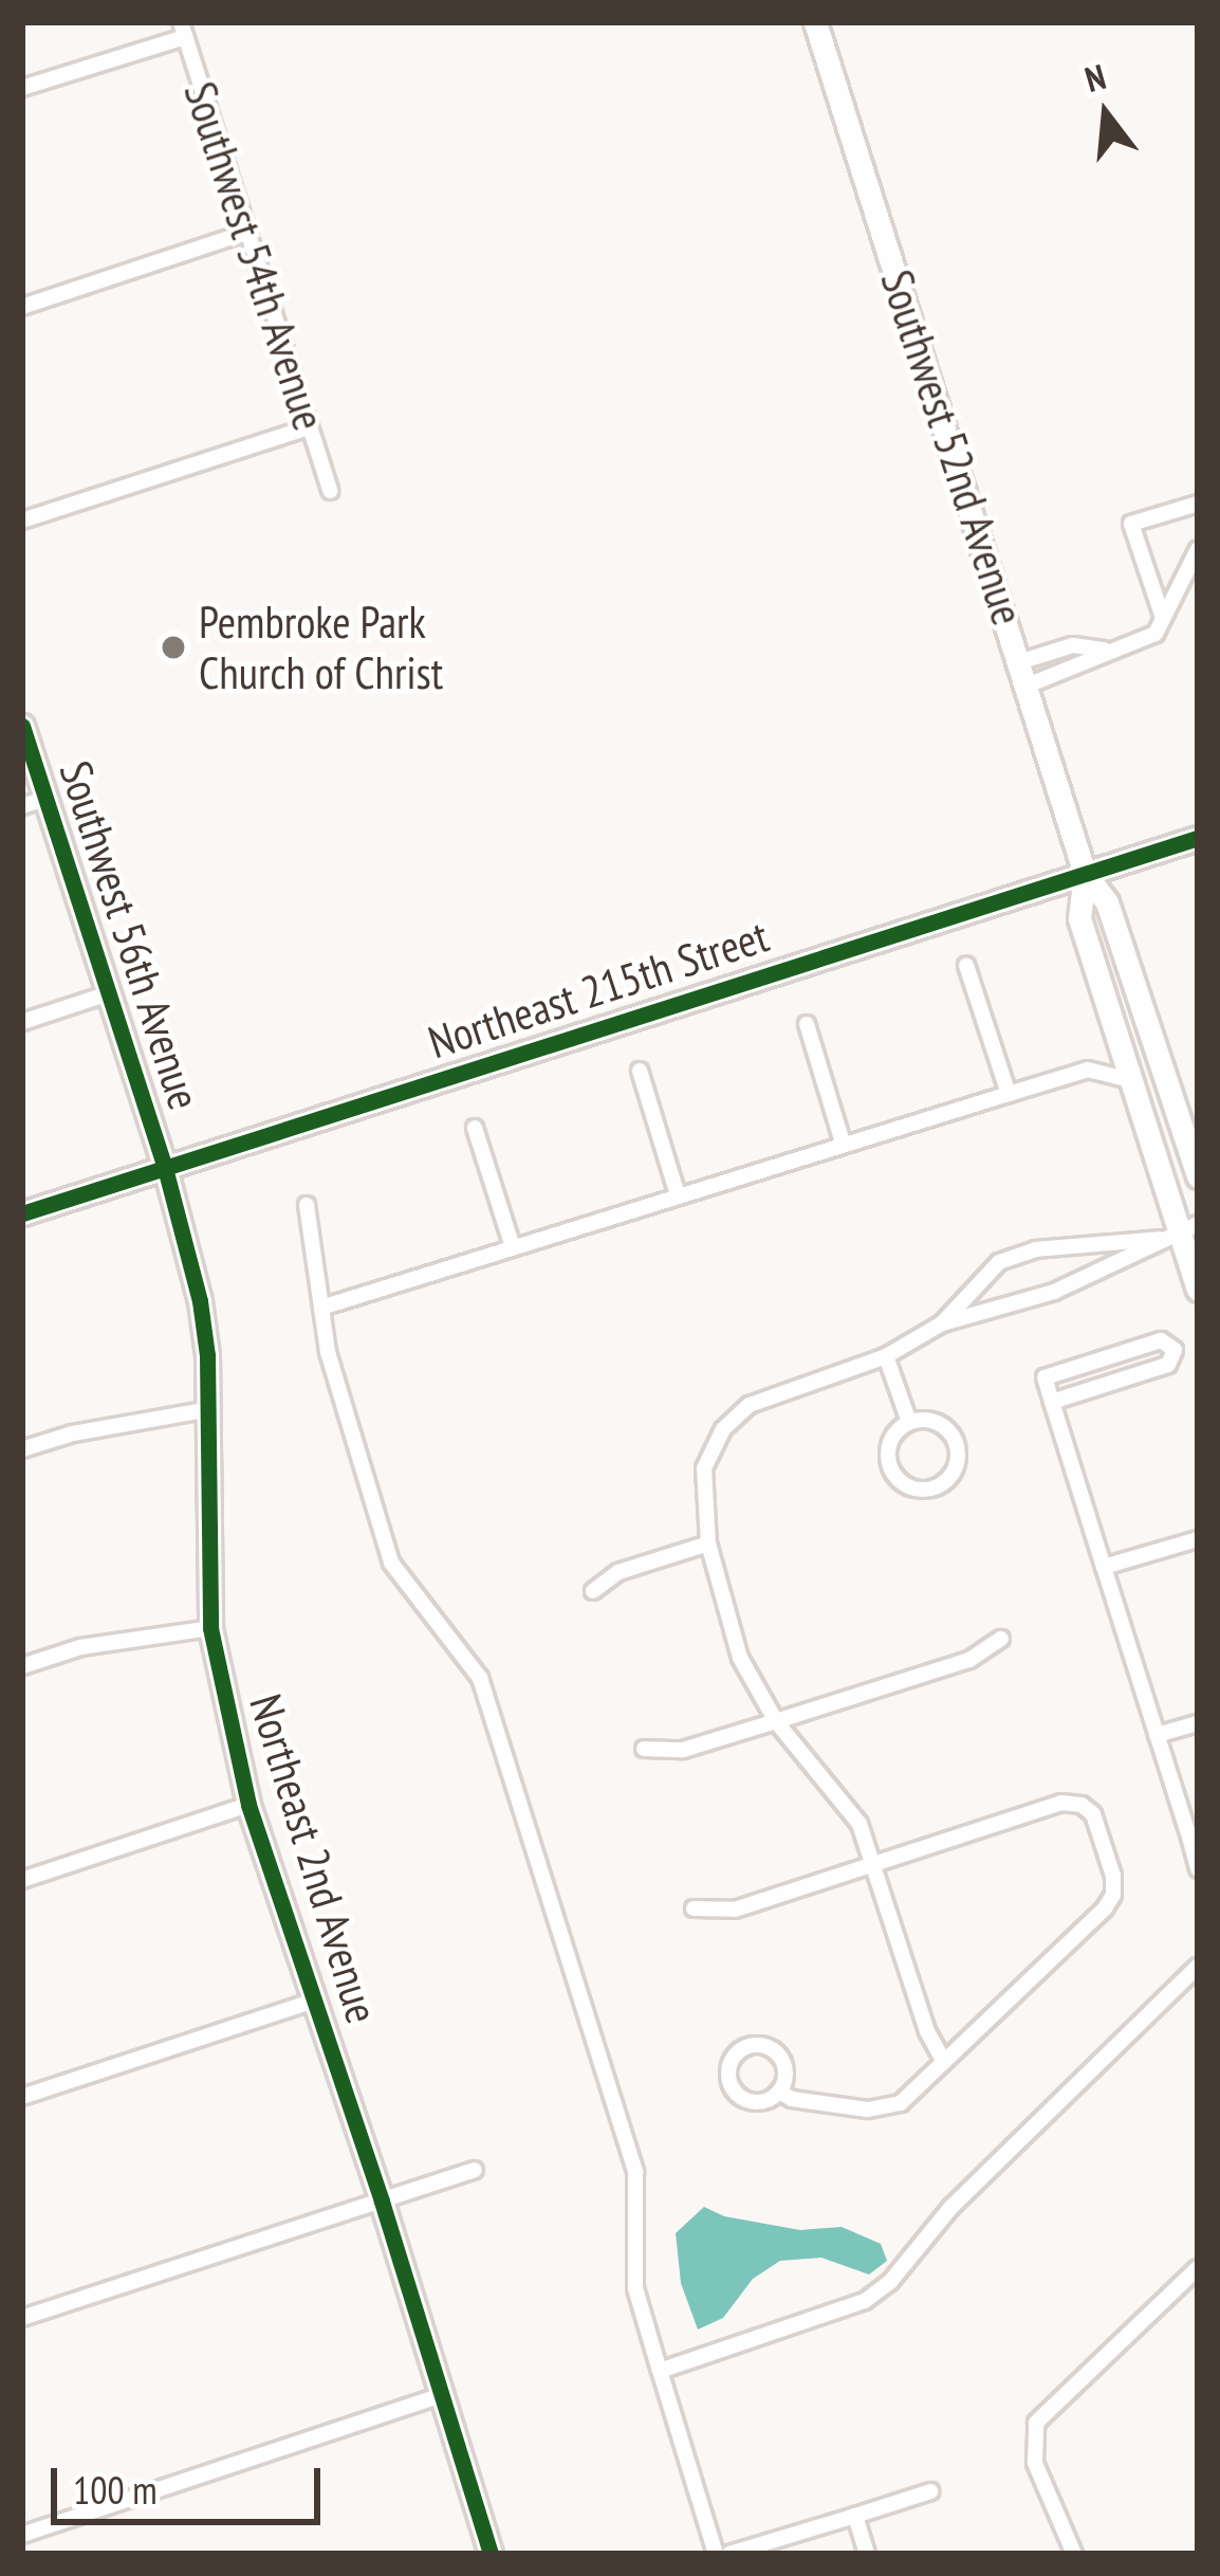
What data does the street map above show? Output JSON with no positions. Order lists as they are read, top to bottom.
{
  "streets": {
    "street": [
      "Southwest 54th Avenue",
      "Southwest 52nd Avenue",
      "Southwest 56th Avenue",
      "Northeast 215th Street",
      "Northeast 2nd Avenue"
    ]
  },
  "crossings": [
    ["Southwest 52nd Avenue", "Northeast 215th Street"],
    ["Southwest 56th Avenue", "Northeast 215th Street"],
    ["Southwest 56th Avenue", "Northeast 2nd Avenue"],
    ["Northeast 215th Street", "Northeast 2nd Avenue"]
  ],
  "places": ["Pembroke Park Church of Christ"],
  "scale_bar": "100 m",
  "north": "top"
}
